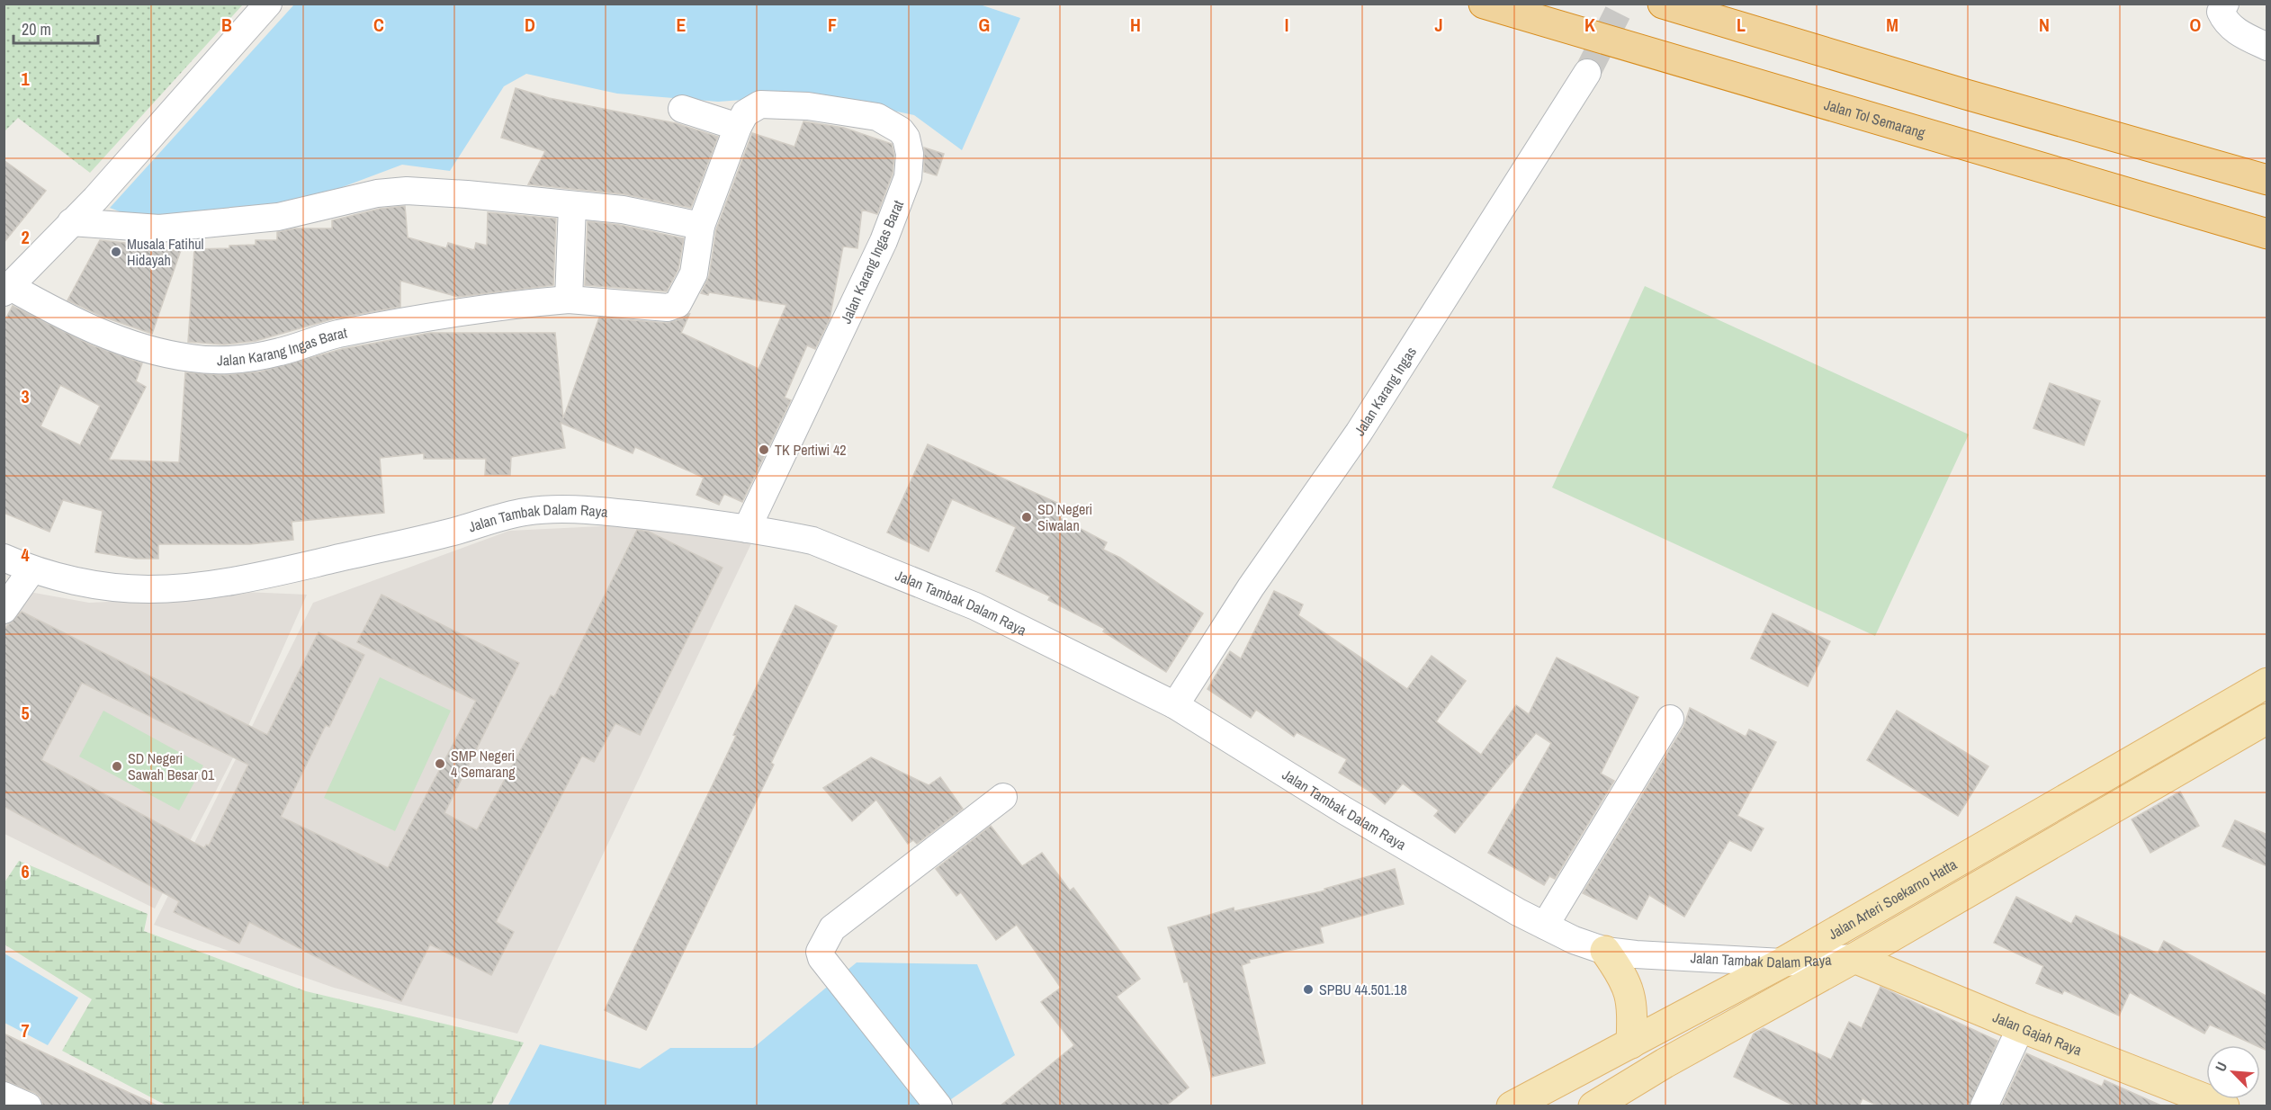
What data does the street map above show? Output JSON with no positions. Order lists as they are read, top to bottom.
{
  "streets": {
    "highway": ["Jalan Tol Semarang"],
    "main road": ["Jalan Arteri Soekarno Hatta", "Jalan Gajah Raya"],
    "street": ["Jalan Karang Ingas Barat", "Jalan Karang Ingas", "Jalan Tambak Dalam Raya"]
  },
  "crossings": [
    ["Jalan Karang Ingas Barat", "Jalan Tambak Dalam Raya"],
    ["Jalan Karang Ingas", "Jalan Tambak Dalam Raya"],
    ["Jalan Tambak Dalam Raya", "Jalan Arteri Soekarno Hatta"],
    ["Jalan Tambak Dalam Raya", "Jalan Gajah Raya"]
  ],
  "places": [
    "Musala Fatihul Hidayah",
    "TK Pertiwi 42",
    "SD Negeri Siwalan",
    "SMP Negeri 4 Semarang",
    "SD Negeri Sawah Besar 01",
    "SPBU 44.501.18"
  ],
  "scale_bar": "20 m",
  "north": "top left",
  "grid": {
    "columns": [
      "B",
      "C",
      "D",
      "E",
      "F",
      "G",
      "H",
      "I",
      "J",
      "K",
      "L",
      "M",
      "N",
      "O"
    ],
    "rows": [
      "1",
      "2",
      "3",
      "4",
      "5",
      "6",
      "7"
    ]
  }
}
